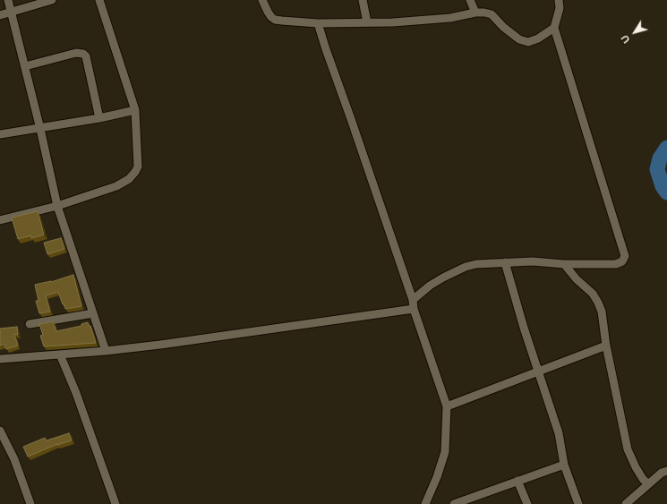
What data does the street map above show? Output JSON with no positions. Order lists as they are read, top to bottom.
{
  "north": "bottom left"
}
